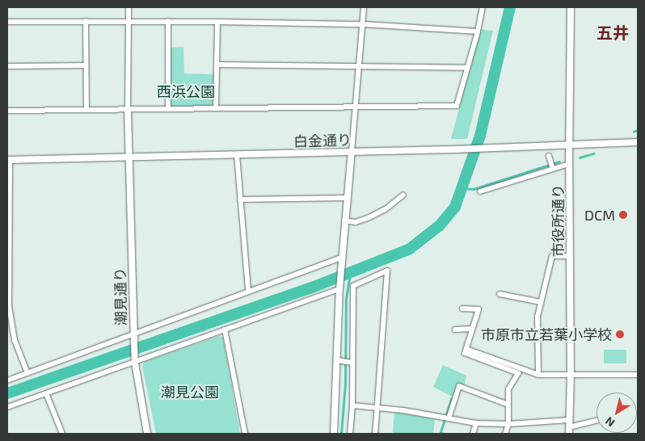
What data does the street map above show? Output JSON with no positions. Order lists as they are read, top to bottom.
{
  "streets": {
    "street": ["白金通り", "市役所通り", "潮見通り"]
  },
  "crossings": [
    ["白金通り", "市役所通り"],
    ["白金通り", "潮見通り"]
  ],
  "districts": ["五井"],
  "parks": ["西浜公園", "潮見公園"],
  "places": ["DCM", "市原市立若葉小学校"],
  "north": "bottom left"
}
